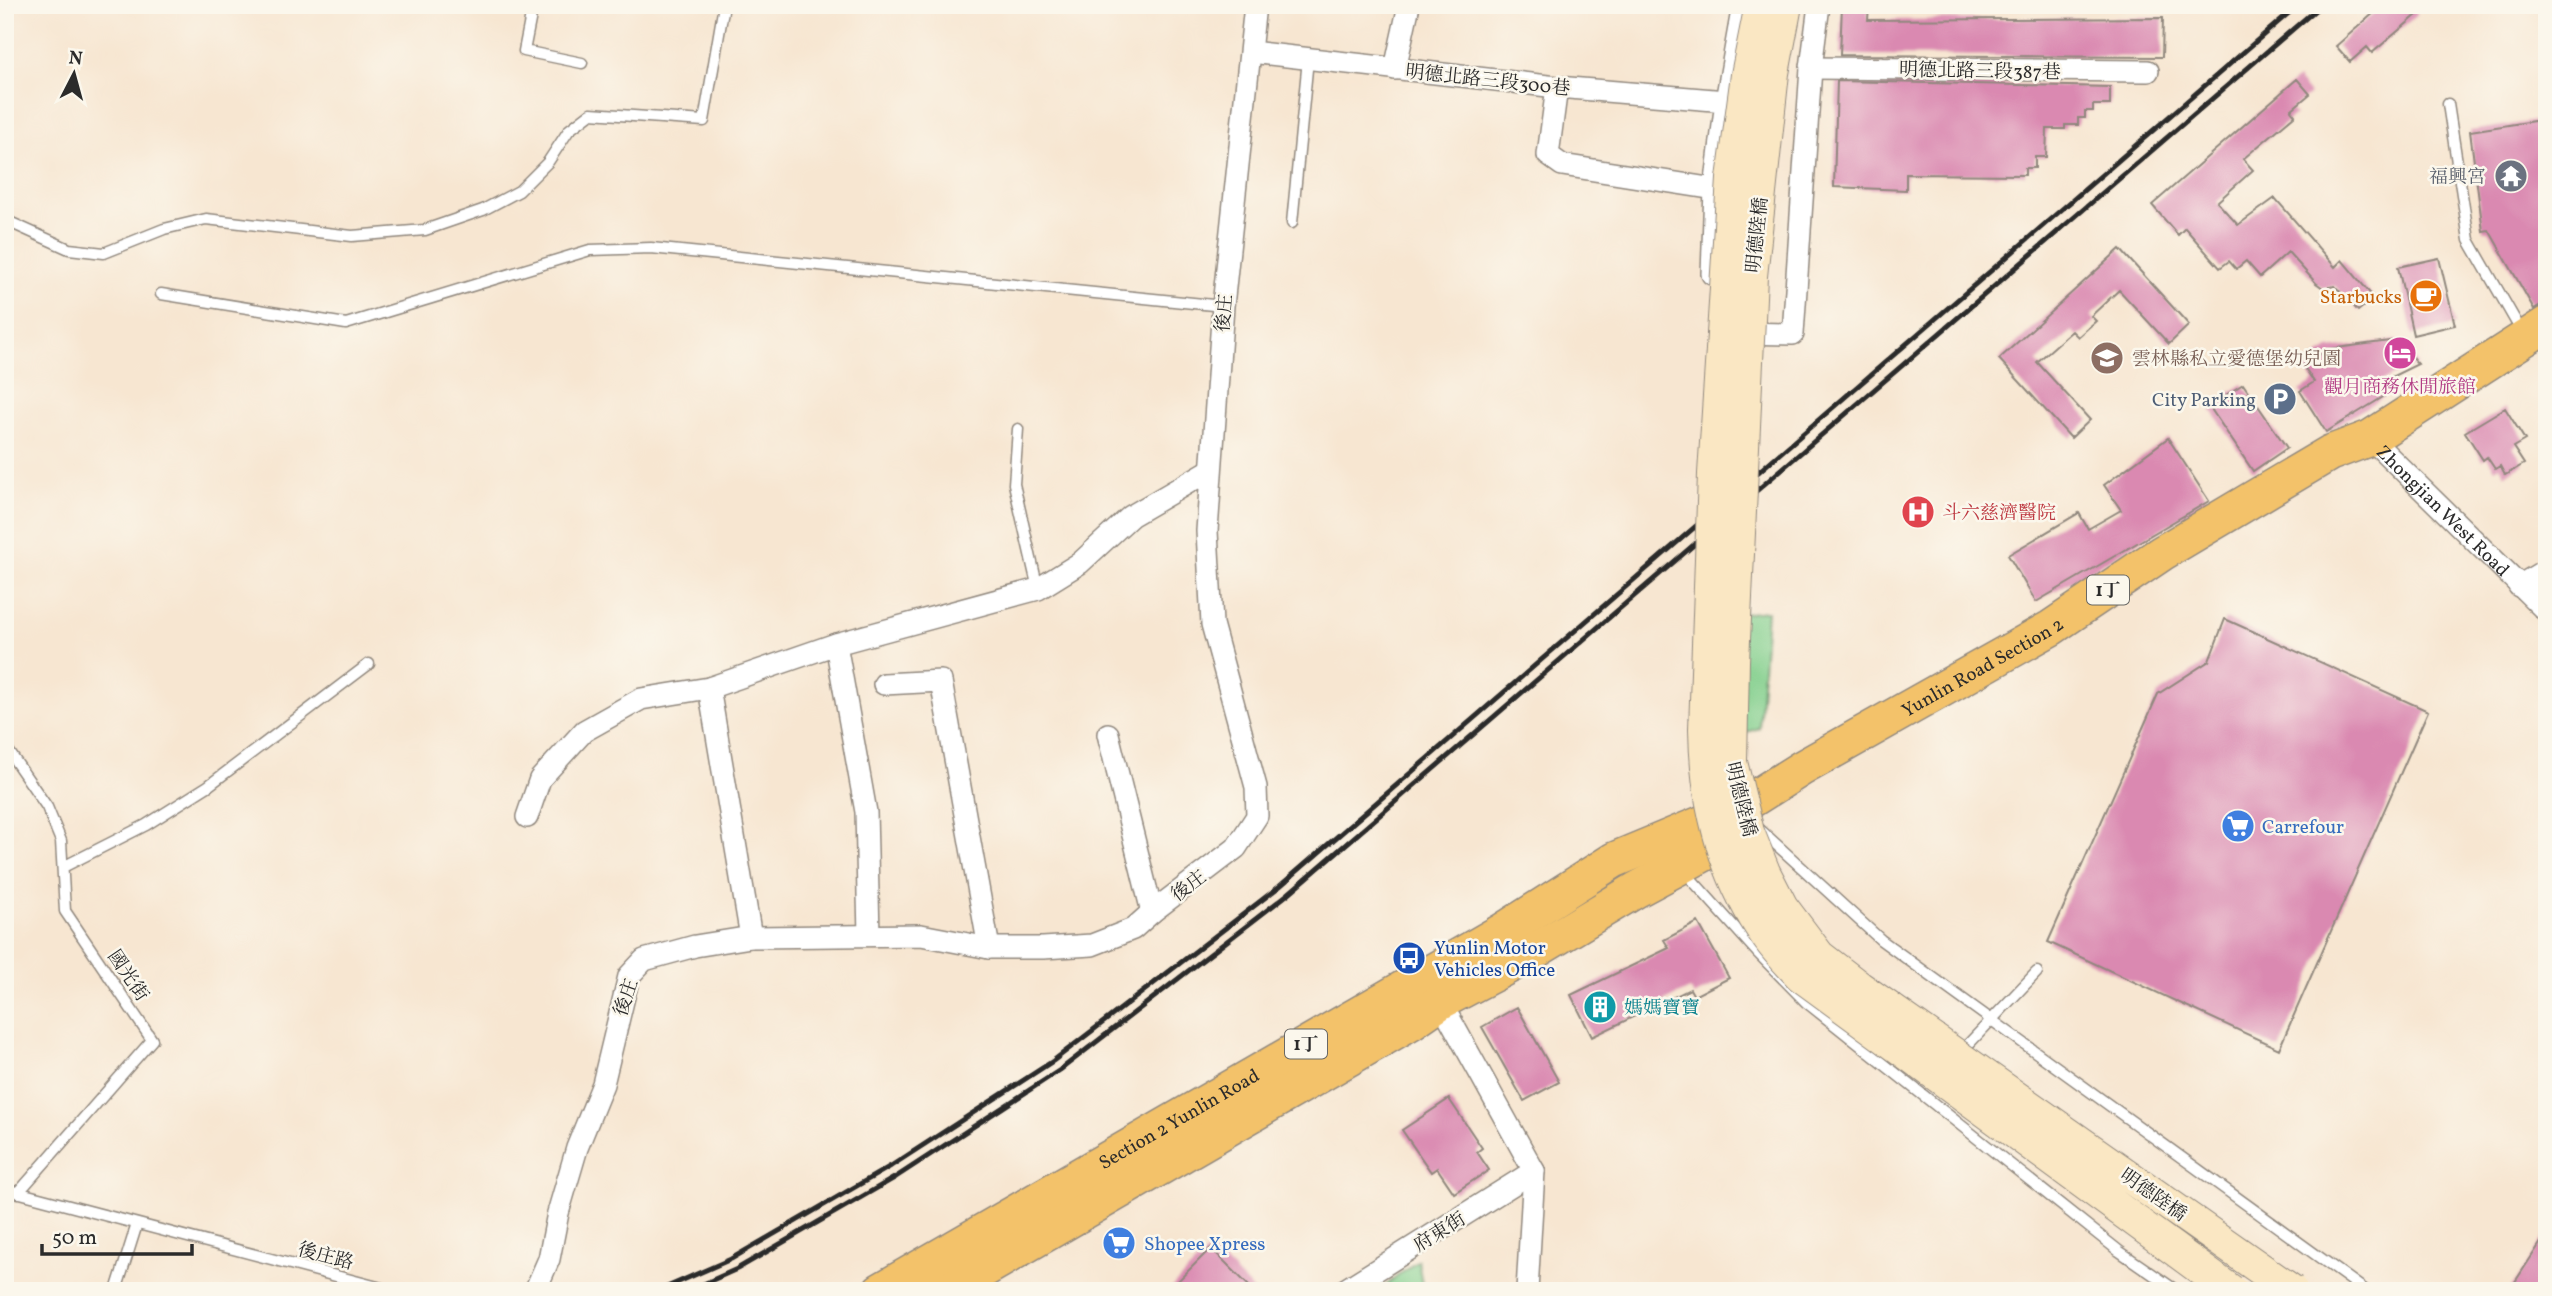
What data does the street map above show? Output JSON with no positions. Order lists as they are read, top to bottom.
{
  "streets": {
    "main road": [
      "明德陸橋",
      "1丁",
      "Yunlin Road Section 2",
      "Section 2 Yunlin Road"
    ],
    "street": [
      "明德北路三段387巷",
      "明德北路三段300巷",
      "後庄",
      "Zhongjian West Road",
      "府東街"
    ],
    "lane": ["國光街", "後庄路"]
  },
  "crossings": [
    ["明德北路三段300巷", "後庄"],
    ["Zhongjian West Road", "Yunlin Road Section 2"],
    ["Yunlin Road Section 2", "Section 2 Yunlin Road"],
    ["國光街", "後庄路"]
  ],
  "places": {
    "temple": ["福興宮"],
    "cafe": ["Starbucks"],
    "hotel": ["觀月商務休閒旅館"],
    "school or university": ["雲林縣私立愛德堡幼兒園"],
    "parking": ["City Parking"],
    "hospital": ["斗六慈濟醫院"],
    "supermarket": ["Carrefour", "Shopee Xpress"],
    "bus stop": ["Yunlin Motor Vehicles Office"],
    "building": ["媽媽寶寶"]
  },
  "scale_bar": "50 m",
  "north": "top"
}
